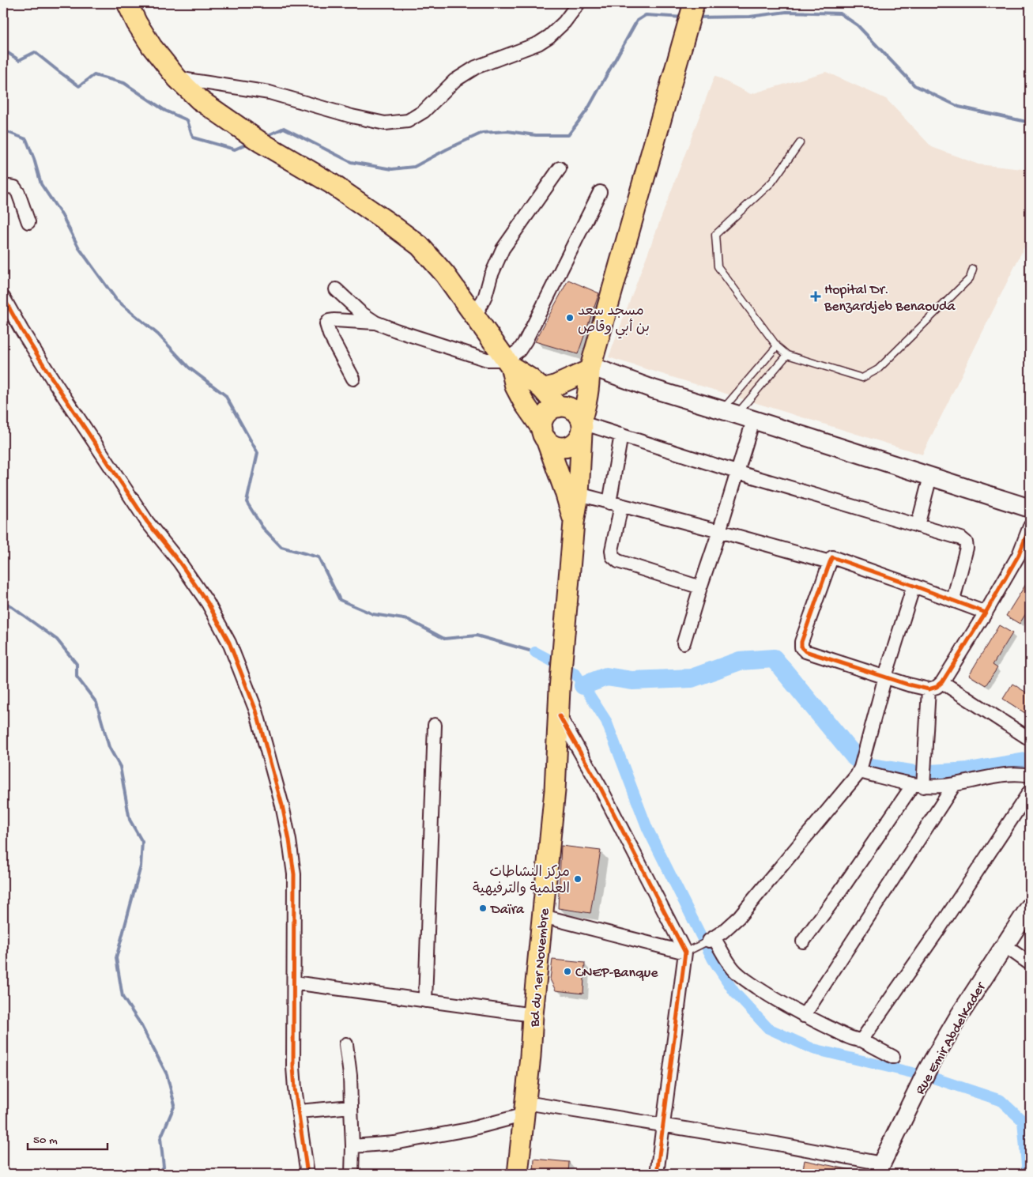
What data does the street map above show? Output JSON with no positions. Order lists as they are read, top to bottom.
{
  "streets": {
    "main road": ["Bd du 1er Novembre"],
    "street": ["Rue Emir AbdelKader"]
  },
  "places": {
    "health": ["Hopital Dr. Benzardjeb Benaouda"],
    "other": [
      "مسجد سعد بن أبي وقاص",
      "مركز النشاطات العلمية والترفيهية",
      "Daïra",
      "CNEP-Banque"
    ]
  },
  "scale_bar": "50 m"
}
